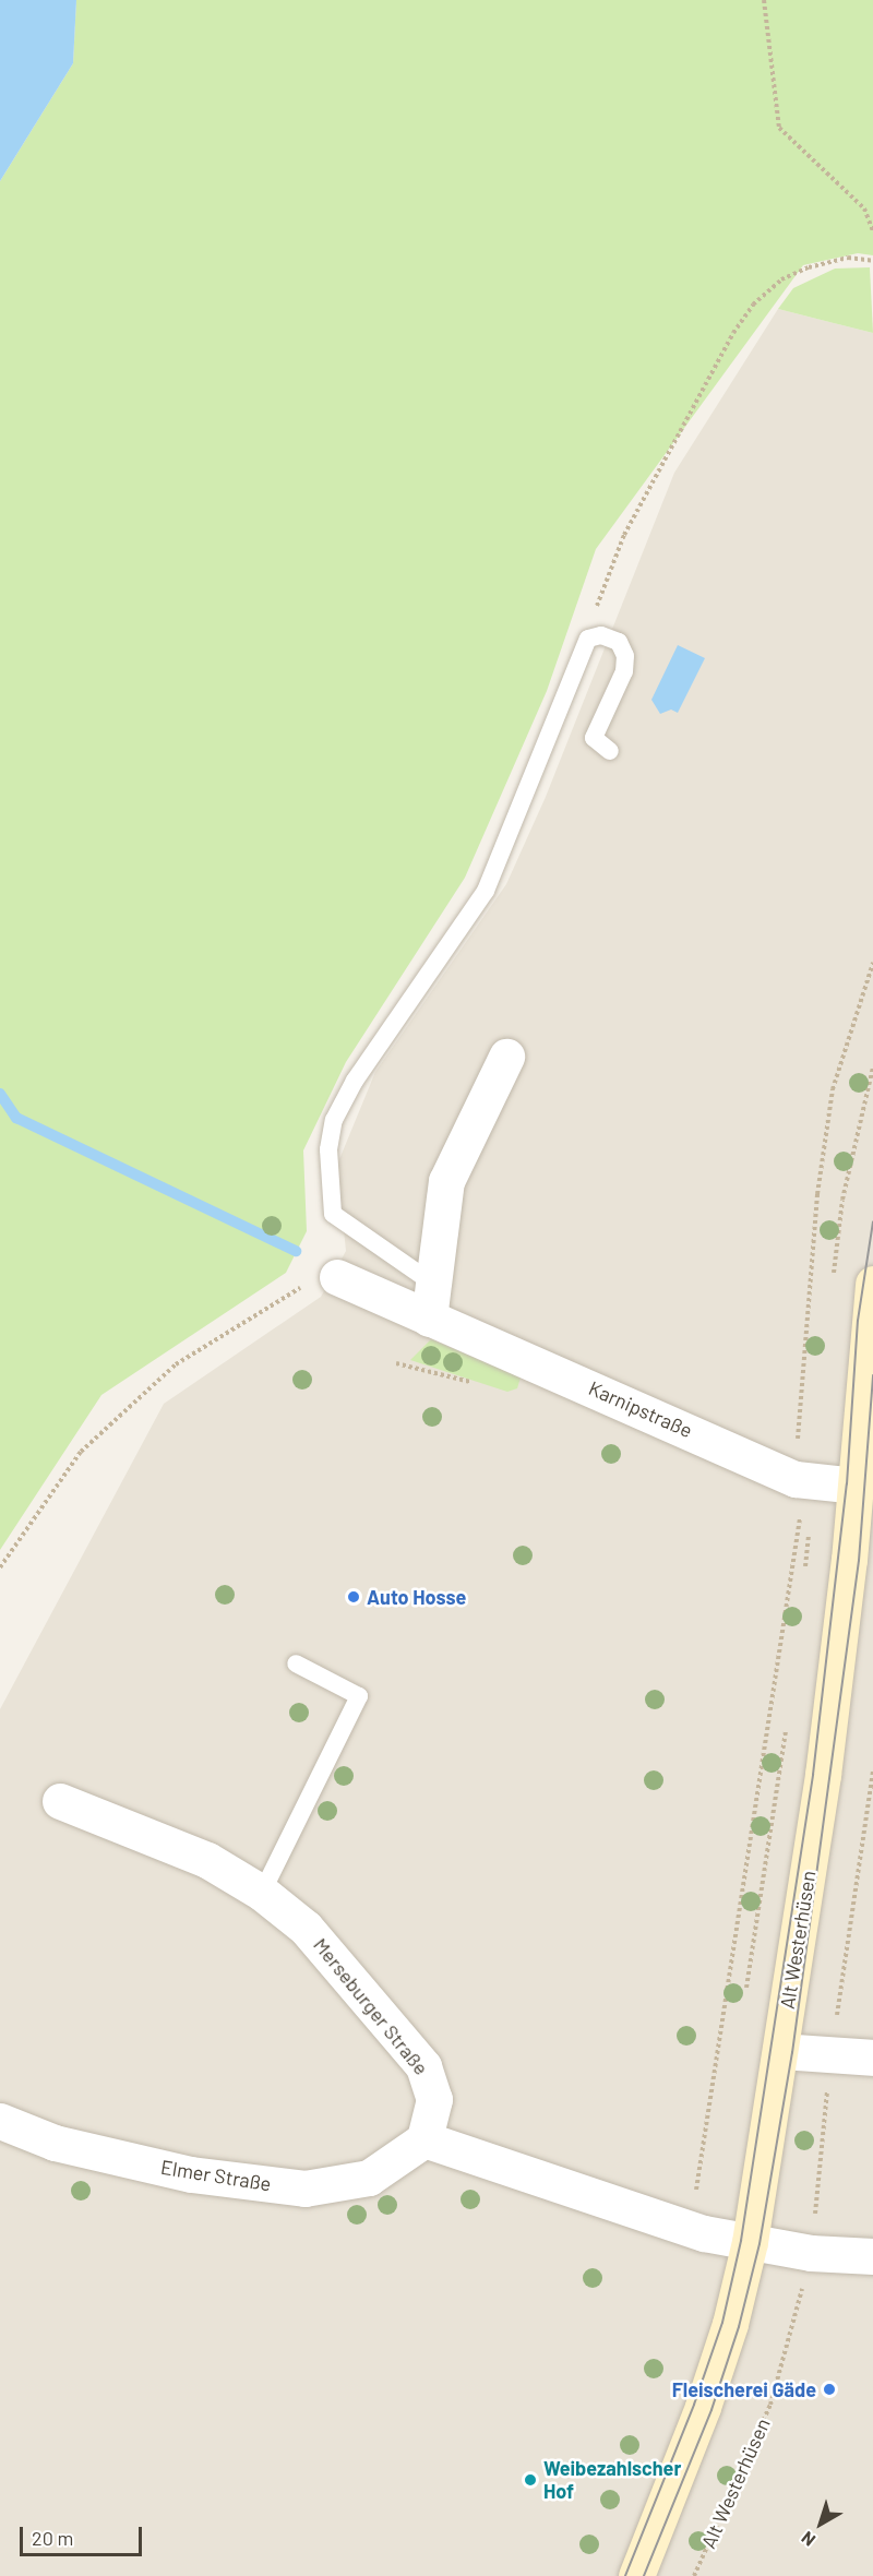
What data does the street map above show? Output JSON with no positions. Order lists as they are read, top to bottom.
{
  "streets": {
    "main road": ["Alt Westerhüsen"],
    "street": ["Karnipstraße", "Merseburger Straße", "Elmer Straße"]
  },
  "crossings": [
    ["Karnipstraße", "Alt Westerhüsen"],
    ["Merseburger Straße", "Elmer Straße"]
  ],
  "places": ["Auto Hosse", "Fleischerei Gäde", "Weibezahlscher Hof"],
  "scale_bar": "20 m",
  "north": "bottom left"
}
